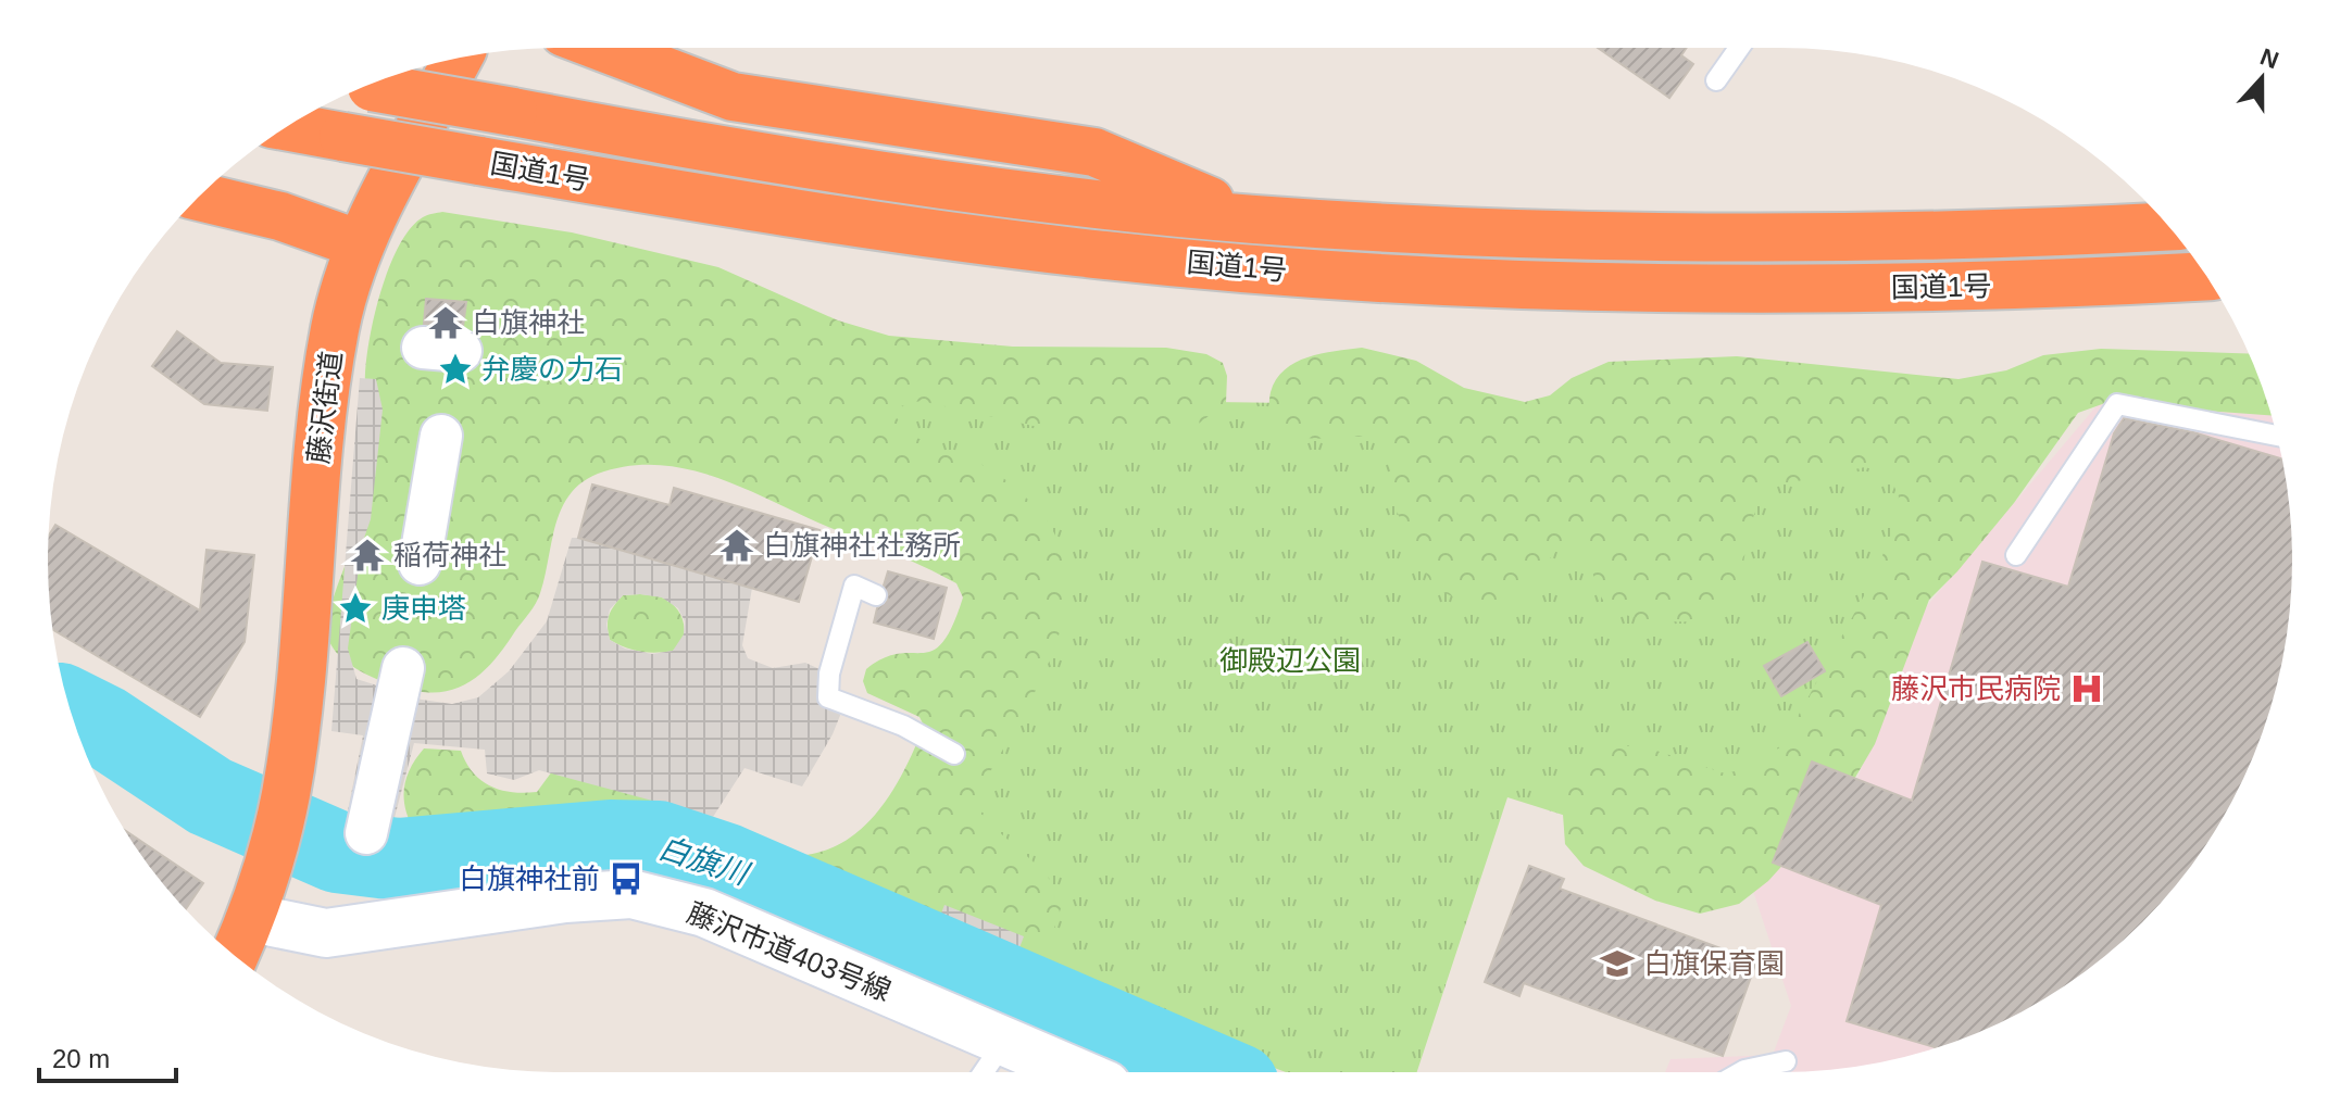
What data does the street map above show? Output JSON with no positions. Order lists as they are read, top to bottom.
{
  "streets": {
    "highway": ["国道1号", "藤沢街道"],
    "street": ["藤沢市道403号線"]
  },
  "crossings": [
    ["藤沢街道", "藤沢市道403号線"]
  ],
  "water": ["白旗川"],
  "parks": ["御殿辺公園"],
  "places": {
    "temple": ["白旗神社", "白旗神社社務所", "稲荷神社"],
    "place": ["弁慶の力石", "庚申塔"],
    "hospital": ["藤沢市民病院"],
    "bus stop": ["白旗神社前"],
    "school or university": ["白旗保育園"]
  },
  "scale_bar": "20 m",
  "north": "top"
}
